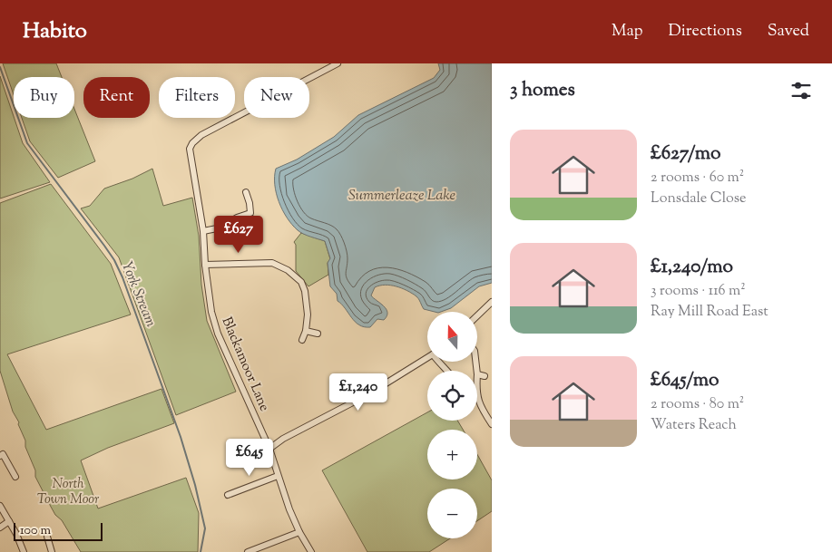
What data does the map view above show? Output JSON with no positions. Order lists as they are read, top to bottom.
{
  "streets": {
    "street": ["Blackamoor Lane"]
  },
  "water": ["Summerleaze Lake", "York Stream"],
  "parks": ["North Town Moor"],
  "scale_bar": "100 m",
  "north": "top",
  "page": {
    "header": "Habito",
    "nav": ["Map", "Directions", "Saved"],
    "heading": "3 homes",
    "chip": [
      "Buy",
      "Rent",
      "Filters",
      "New"
    ],
    "list": [
      {
        "name": "£627/mo",
        "note": "2 rooms · 60 m² · Lonsdale Close"
      },
      {
        "name": "£1,240/mo",
        "note": "3 rooms · 116 m² · Ray Mill Road East"
      },
      {
        "name": "£645/mo",
        "note": "2 rooms · 80 m² · Waters Reach"
      }
    ],
    "price": ["£627", "£1,240", "£645"],
    "map_buttons": ["+", "−"],
    "scale": "100 m"
  }
}
